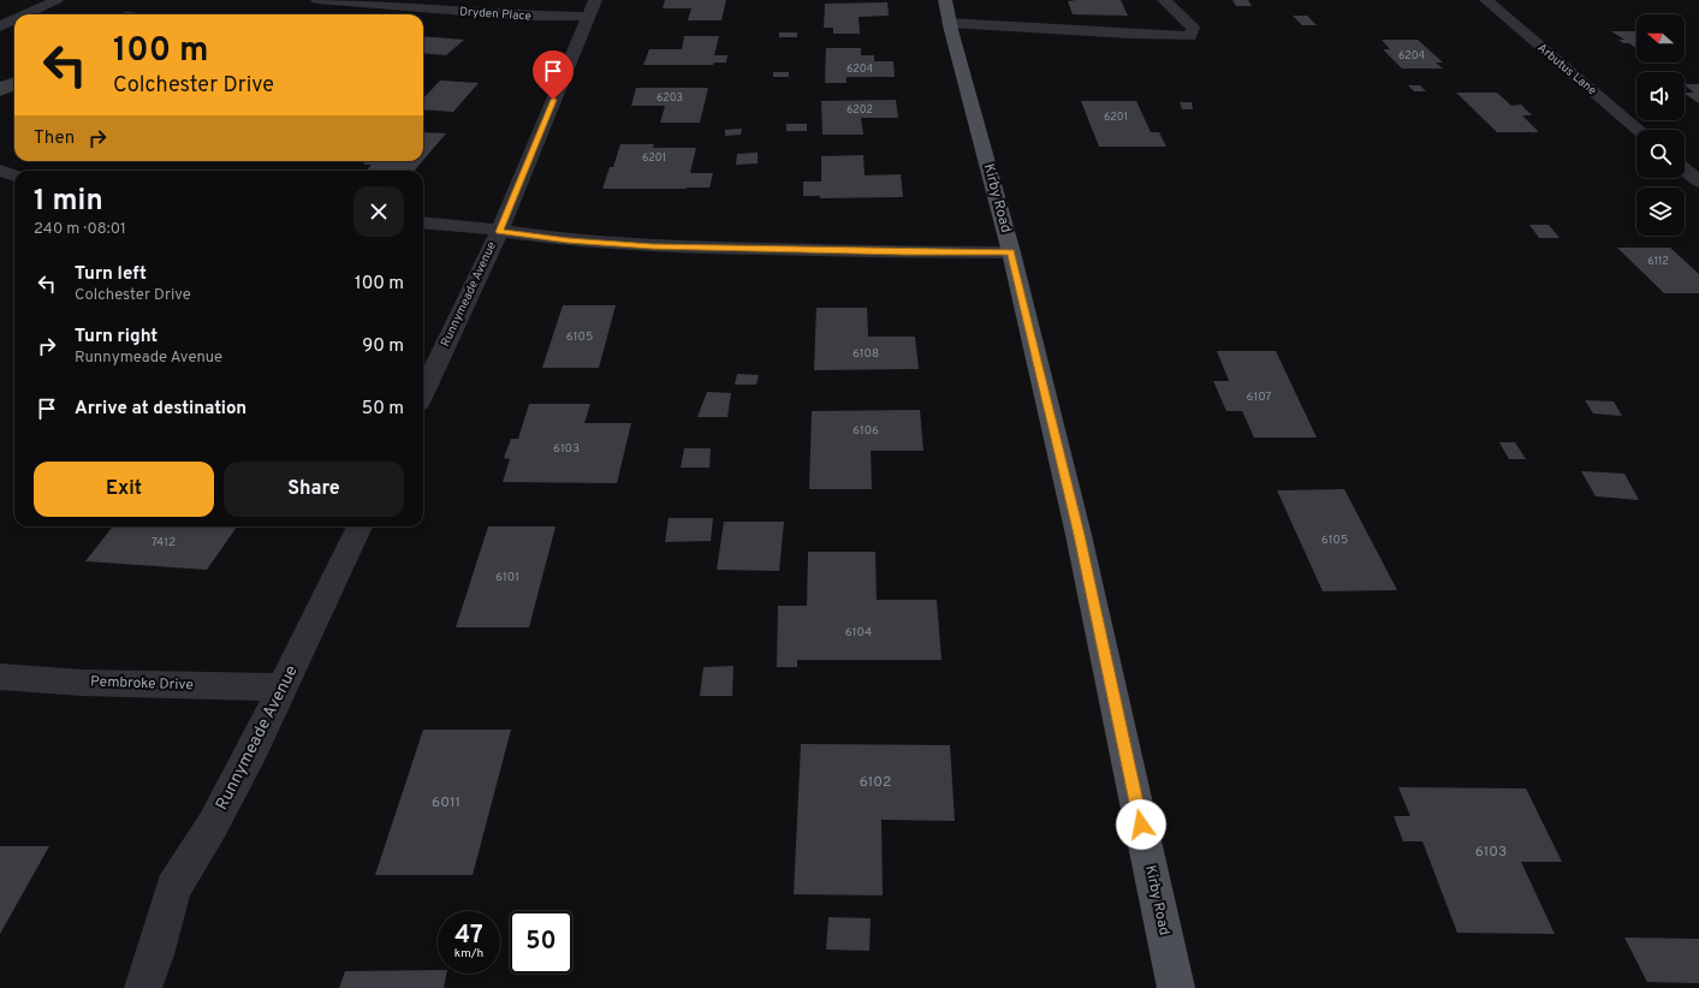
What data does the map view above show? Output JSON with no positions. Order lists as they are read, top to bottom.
{
  "streets": {
    "main road": ["Kirby Road"],
    "street": [
      "Dryden Place",
      "Arbutus Lane",
      "Runnymeade Avenue",
      "Pembroke Drive"
    ]
  },
  "crossings": [
    ["Dryden Place", "Runnymeade Avenue"],
    ["Runnymeade Avenue", "Pembroke Drive"]
  ],
  "house_numbers": [
    "6204",
    "6204",
    "6203",
    "6202",
    "6201",
    "6201",
    "6112",
    "6105",
    "6108",
    "6107",
    "6106",
    "6103",
    "6105",
    "7412",
    "6101",
    "6104",
    "6102",
    "6011",
    "6103"
  ],
  "north": "left",
  "page": {
    "turn": ["100 m", "Colchester Drive"],
    "then": "Then",
    "heading": ["1 min", "240 m · 08:01"],
    "list": [
      {
        "name": "Turn left",
        "note": "Colchester Drive",
        "value": "100 m"
      },
      {
        "name": "Turn right",
        "note": "Runnymeade Avenue",
        "value": "90 m"
      },
      {
        "name": "Arrive at destination",
        "value": "50 m"
      }
    ],
    "buttons": ["Exit", "Share"],
    "speed": "47 km/h",
    "limit": "50"
  }
}
